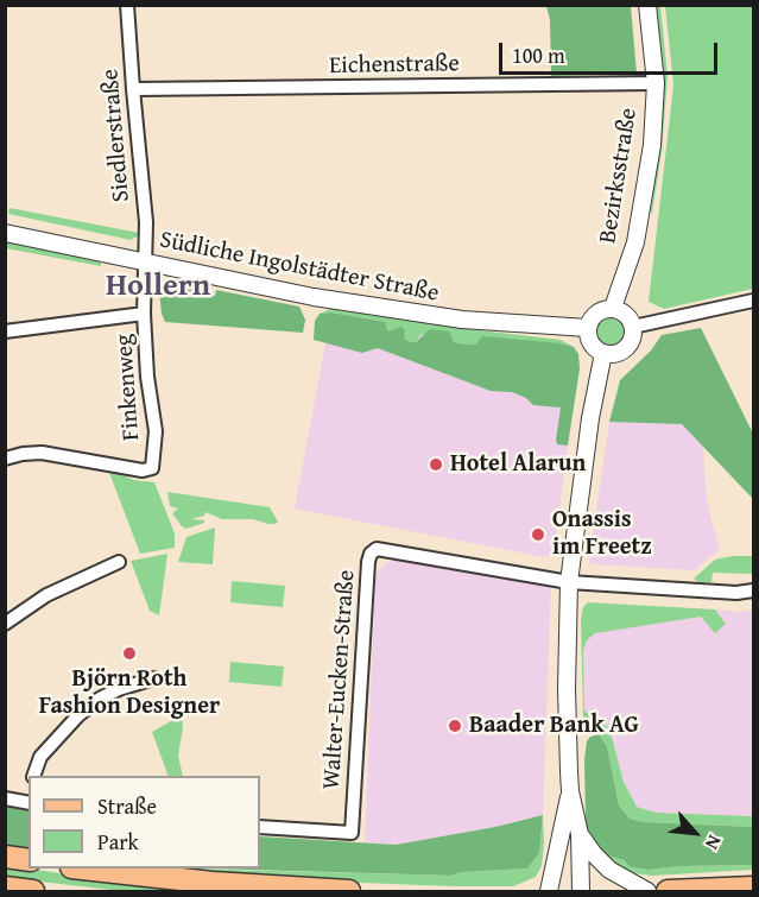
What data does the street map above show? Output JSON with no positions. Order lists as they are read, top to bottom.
{
  "streets": {
    "street": [
      "Eichenstraße",
      "Siedlerstraße",
      "Bezirksstraße",
      "Südliche Ingolstädter Straße",
      "Finkenweg",
      "Walter-Eucken-Straße"
    ]
  },
  "crossings": [
    ["Eichenstraße", "Siedlerstraße"],
    ["Eichenstraße", "Bezirksstraße"],
    ["Siedlerstraße", "Südliche Ingolstädter Straße"],
    ["Siedlerstraße", "Finkenweg"],
    ["Bezirksstraße", "Südliche Ingolstädter Straße"],
    ["Südliche Ingolstädter Straße", "Finkenweg"]
  ],
  "districts": ["Hollern"],
  "places": [
    "Hotel Alarun",
    "Onassis im Freetz",
    "Björn Roth Fashion Designer",
    "Baader Bank AG"
  ],
  "legend": ["Straße", "Park"],
  "scale_bar": "100 m",
  "north": "bottom right"
}
